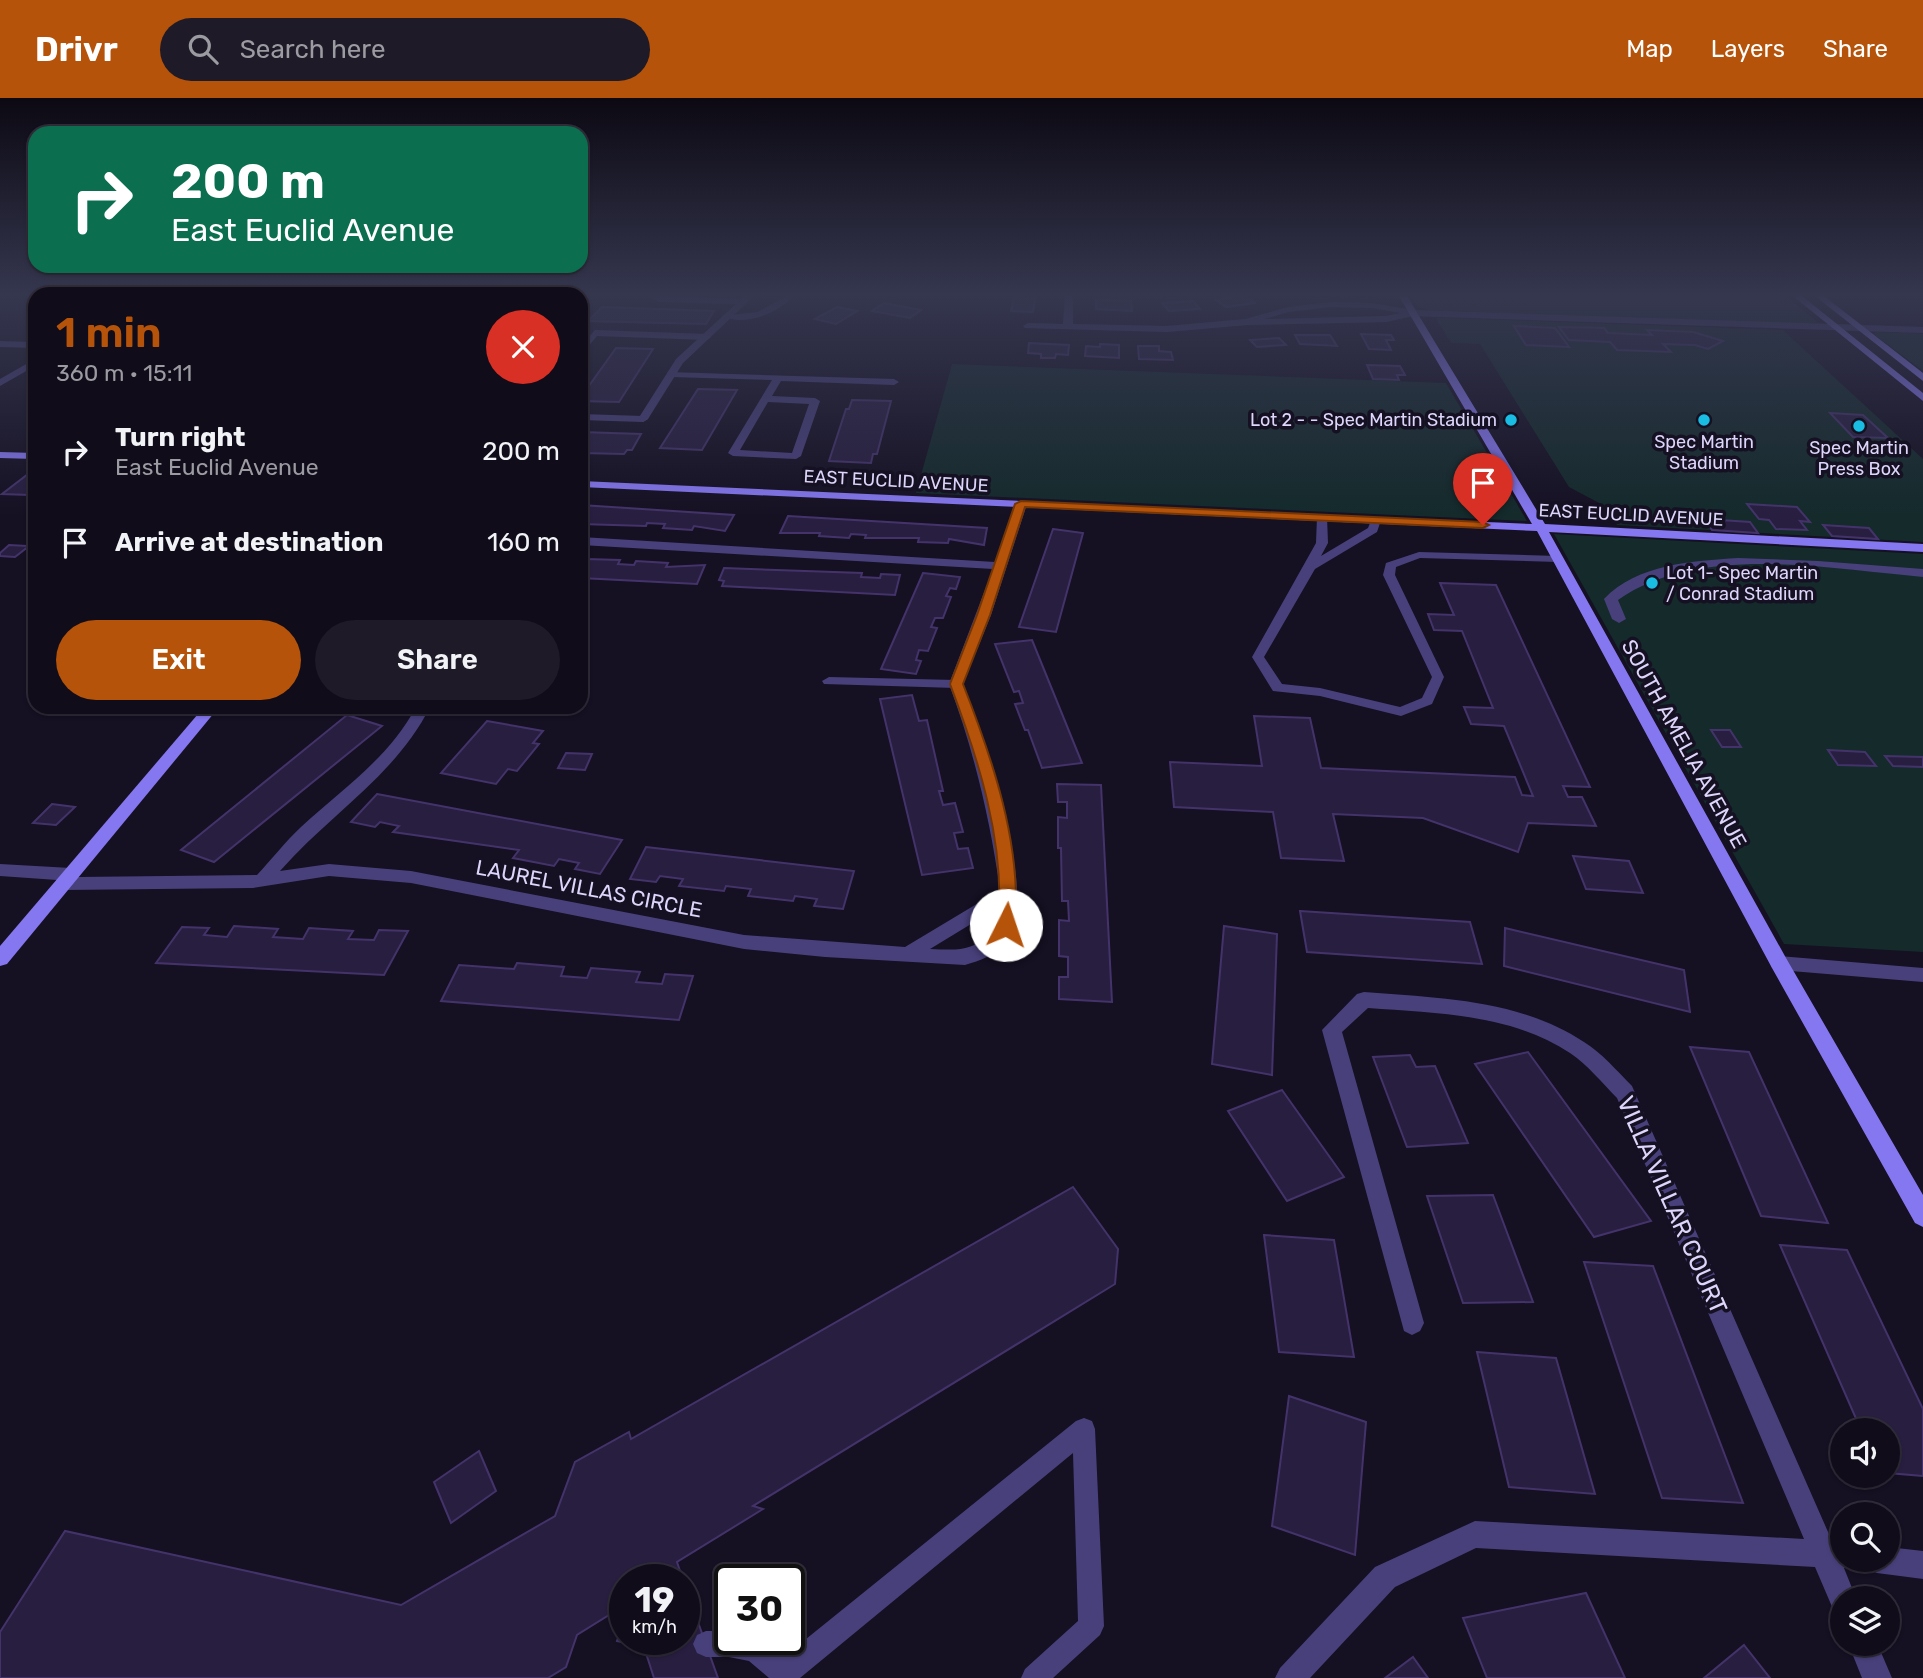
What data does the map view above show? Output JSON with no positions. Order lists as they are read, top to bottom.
{
  "streets": {
    "street": [
      "EAST EUCLID AVENUE",
      "SOUTH AMELIA AVENUE",
      "LAUREL VILLAS CIRCLE",
      "VILLA VILLAR COURT"
    ]
  },
  "crossings": [
    ["EAST EUCLID AVENUE", "SOUTH AMELIA AVENUE"]
  ],
  "places": [
    "Lot 2 - - Spec Martin Stadium",
    "Spec Martin Stadium",
    "Spec Martin Press Box",
    "Lot 1- Spec Martin / Conrad Stadium"
  ],
  "page": {
    "header": "Drivr",
    "search": "Search here",
    "nav": ["Map", "Layers", "Share"],
    "turn": ["200 m", "East Euclid Avenue"],
    "heading": ["1 min", "360 m · 15:11"],
    "list": [
      {
        "name": "Turn right",
        "note": "East Euclid Avenue",
        "value": "200 m"
      },
      {
        "name": "Arrive at destination",
        "value": "160 m"
      }
    ],
    "buttons": ["Exit", "Share"],
    "speed": "19 km/h",
    "limit": "30"
  }
}
